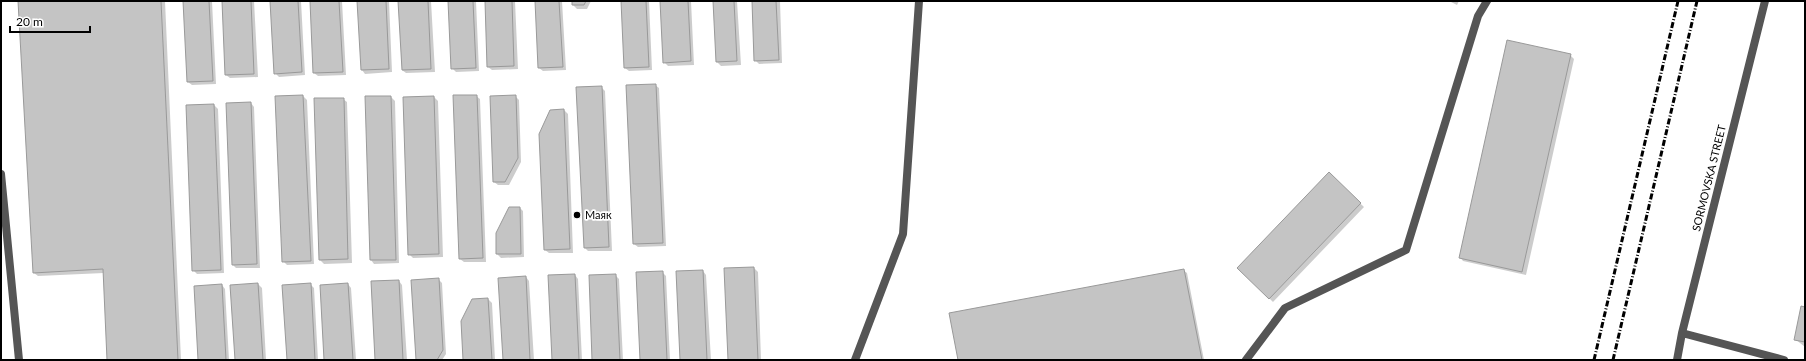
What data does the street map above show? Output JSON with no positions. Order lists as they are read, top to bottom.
{
  "streets": {
    "street": ["SORMOVSKA STREET"]
  },
  "places": ["Маяк"],
  "scale_bar": "20 m"
}
